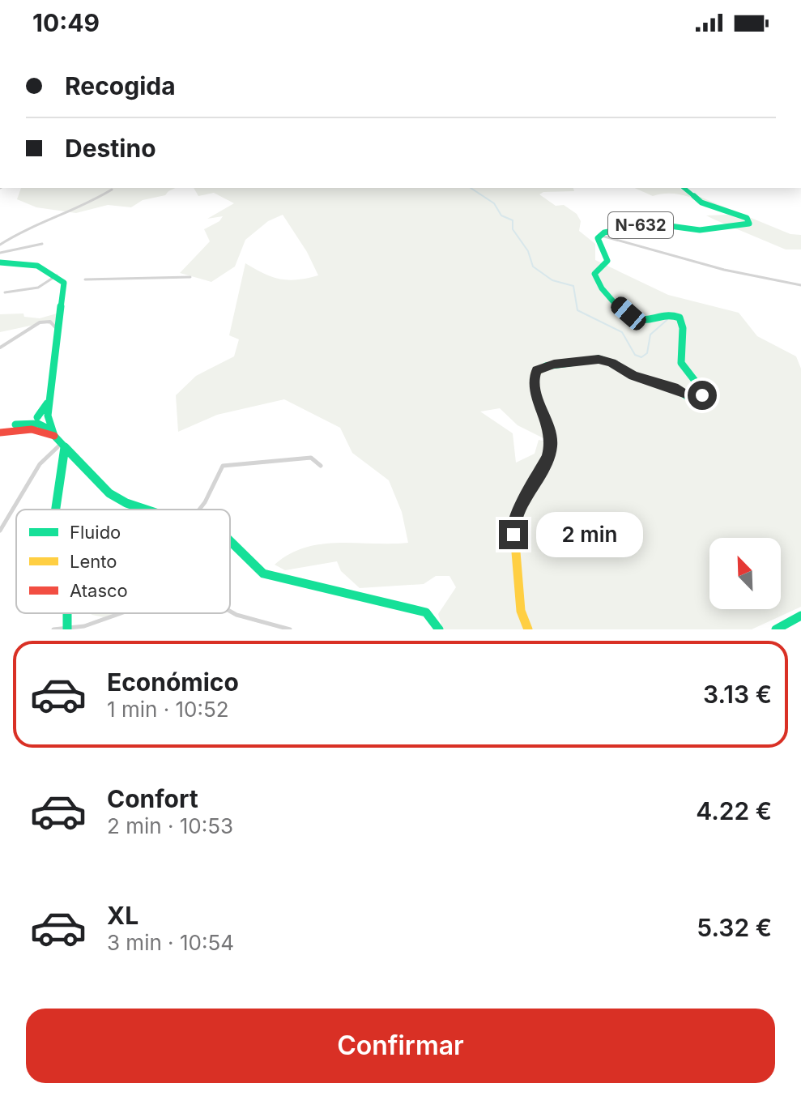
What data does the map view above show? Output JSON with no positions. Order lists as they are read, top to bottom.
{
  "streets": {
    "main road": ["N-632"]
  },
  "legend": ["Fluido", "Lento", "Atasco"],
  "north": "top left",
  "page": {
    "status": "10:49",
    "banner": ["Recogida", "Destino"],
    "bubble": "2 min",
    "list": [
      {
        "name": "Económico",
        "note": "1 min · 10:52",
        "value": "3.13 €"
      },
      {
        "name": "Confort",
        "note": "2 min · 10:53",
        "value": "4.22 €"
      },
      {
        "name": "XL",
        "note": "3 min · 10:54",
        "value": "5.32 €"
      }
    ],
    "buttons": "Confirmar"
  }
}
